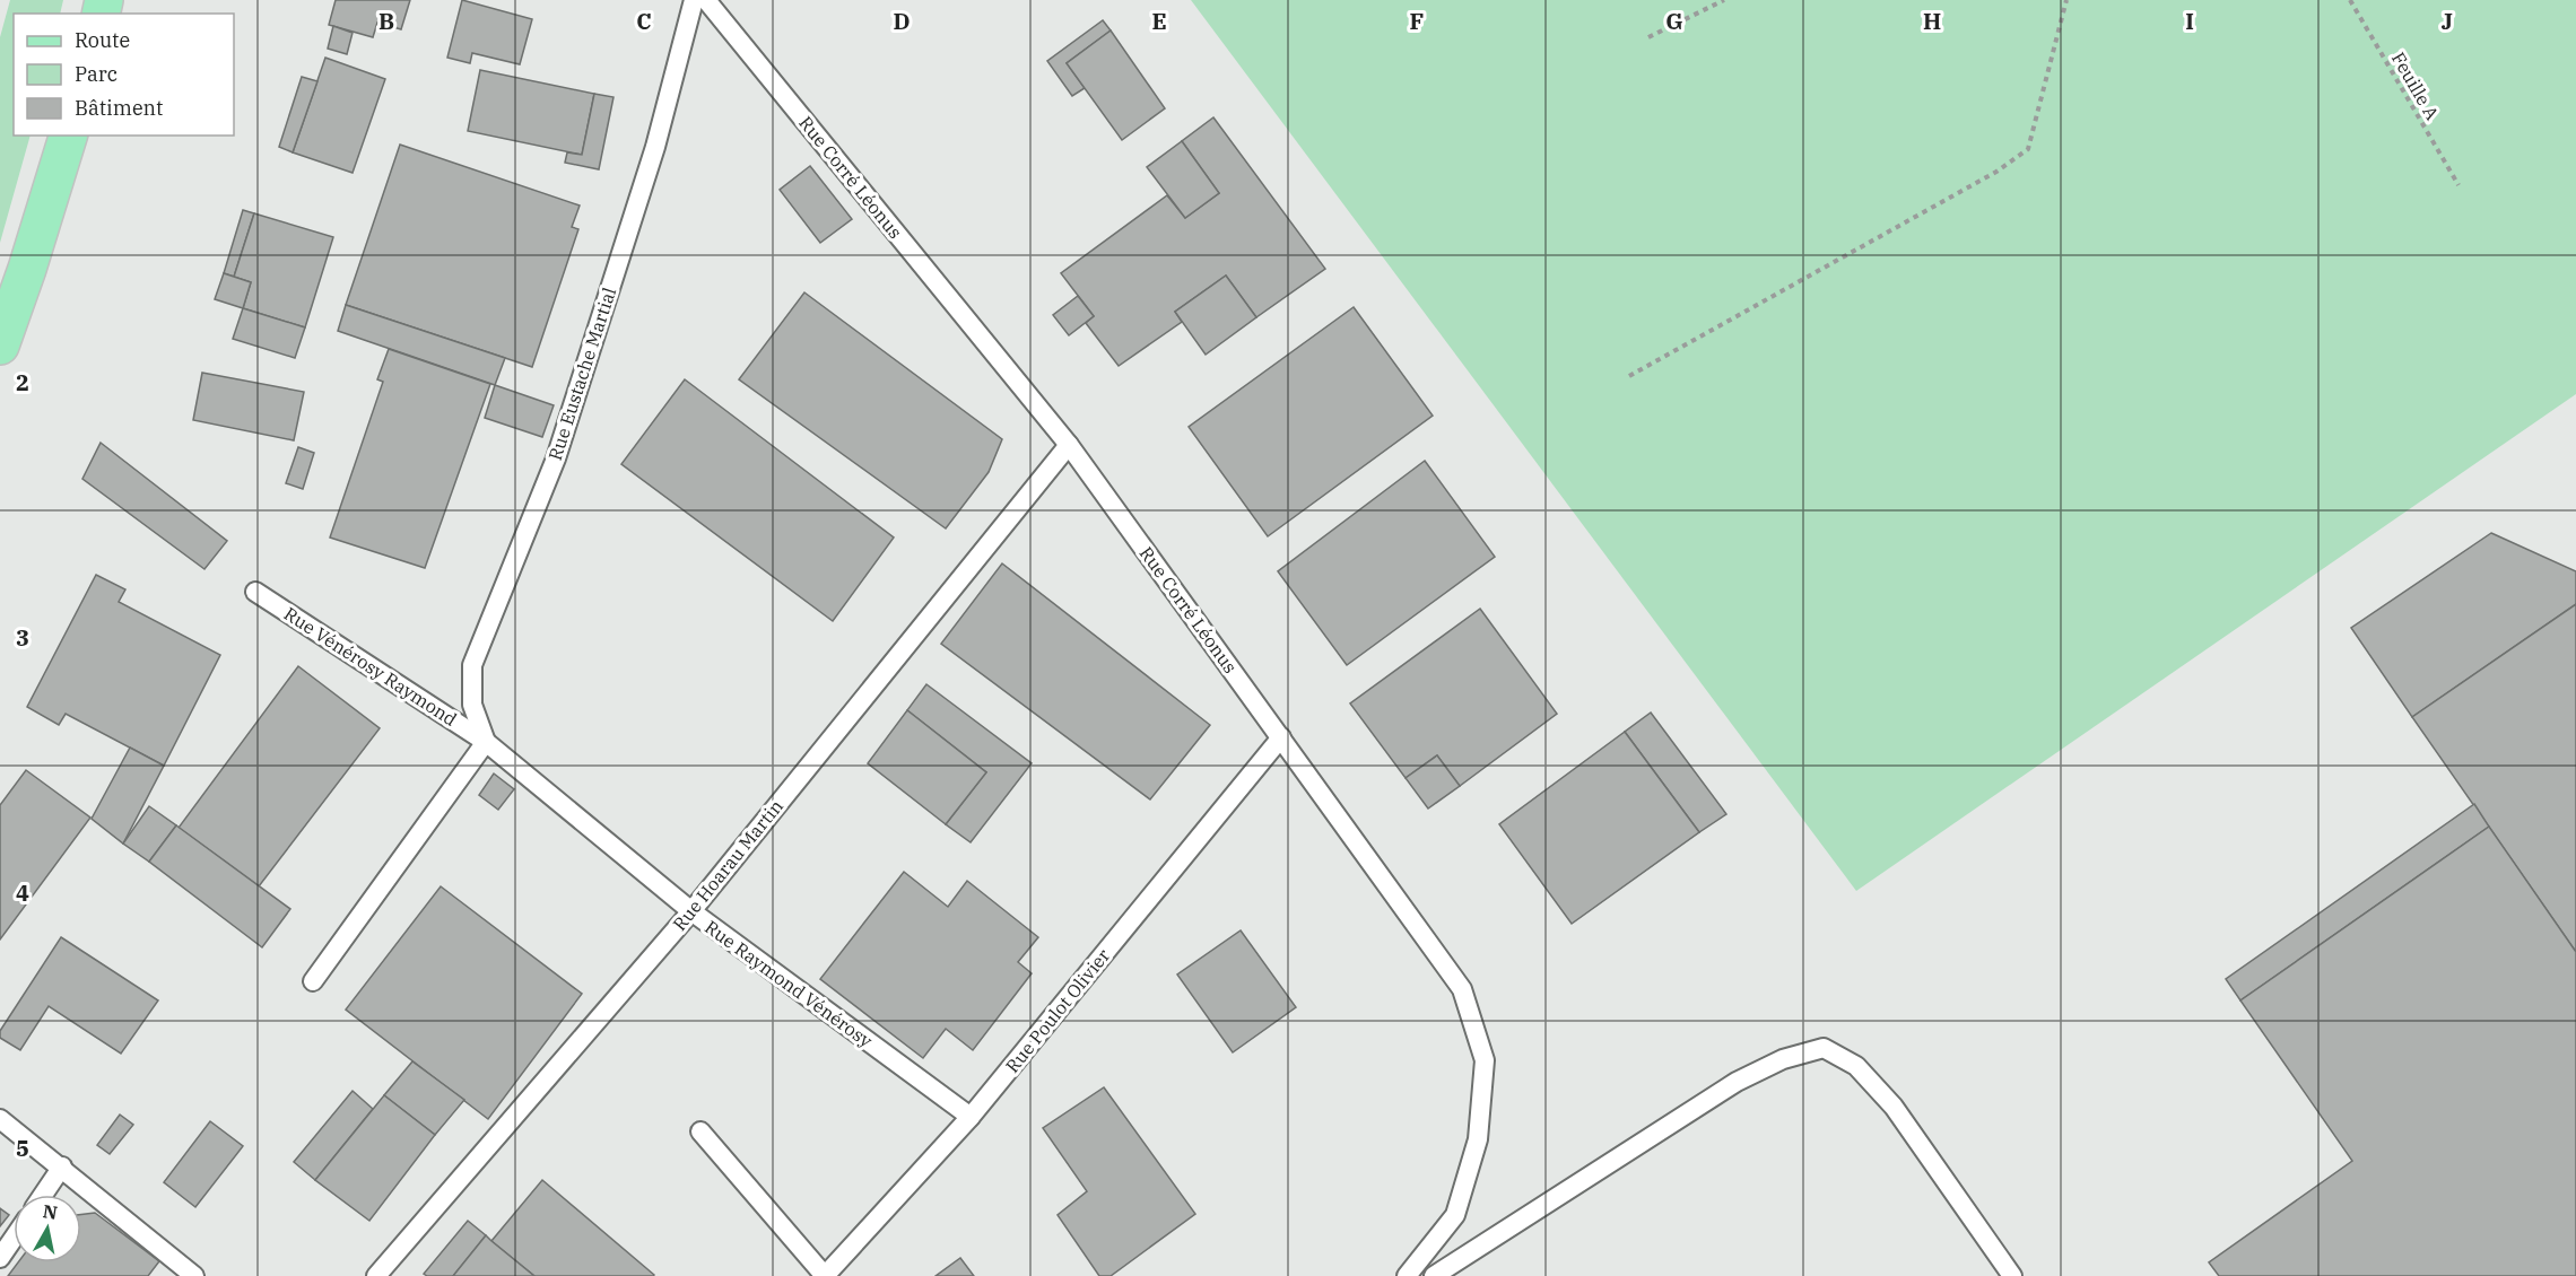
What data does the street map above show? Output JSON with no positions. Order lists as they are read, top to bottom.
{
  "streets": {
    "lane": [
      "Rue Corré Léonus",
      "Rue Eustache Martial",
      "Rue Vénérosy Raymond",
      "Rue Hoarau Martin",
      "Rue Raymond Vénérosy",
      "Rue Poulot Olivier"
    ],
    "path": ["Feuille A"]
  },
  "crossings": [
    ["Rue Corré Léonus", "Rue Hoarau Martin"],
    ["Rue Corré Léonus", "Rue Poulot Olivier"],
    ["Rue Eustache Martial", "Rue Vénérosy Raymond"],
    ["Rue Eustache Martial", "Rue Raymond Vénérosy"],
    ["Rue Vénérosy Raymond", "Rue Raymond Vénérosy"],
    ["Rue Hoarau Martin", "Rue Raymond Vénérosy"],
    ["Rue Raymond Vénérosy", "Rue Poulot Olivier"]
  ],
  "legend": ["Route", "Parc", "Bâtiment"],
  "north": "top",
  "grid": {
    "columns": [
      "B",
      "C",
      "D",
      "E",
      "F",
      "G",
      "H",
      "I",
      "J"
    ],
    "rows": [
      "2",
      "3",
      "4",
      "5"
    ]
  }
}
